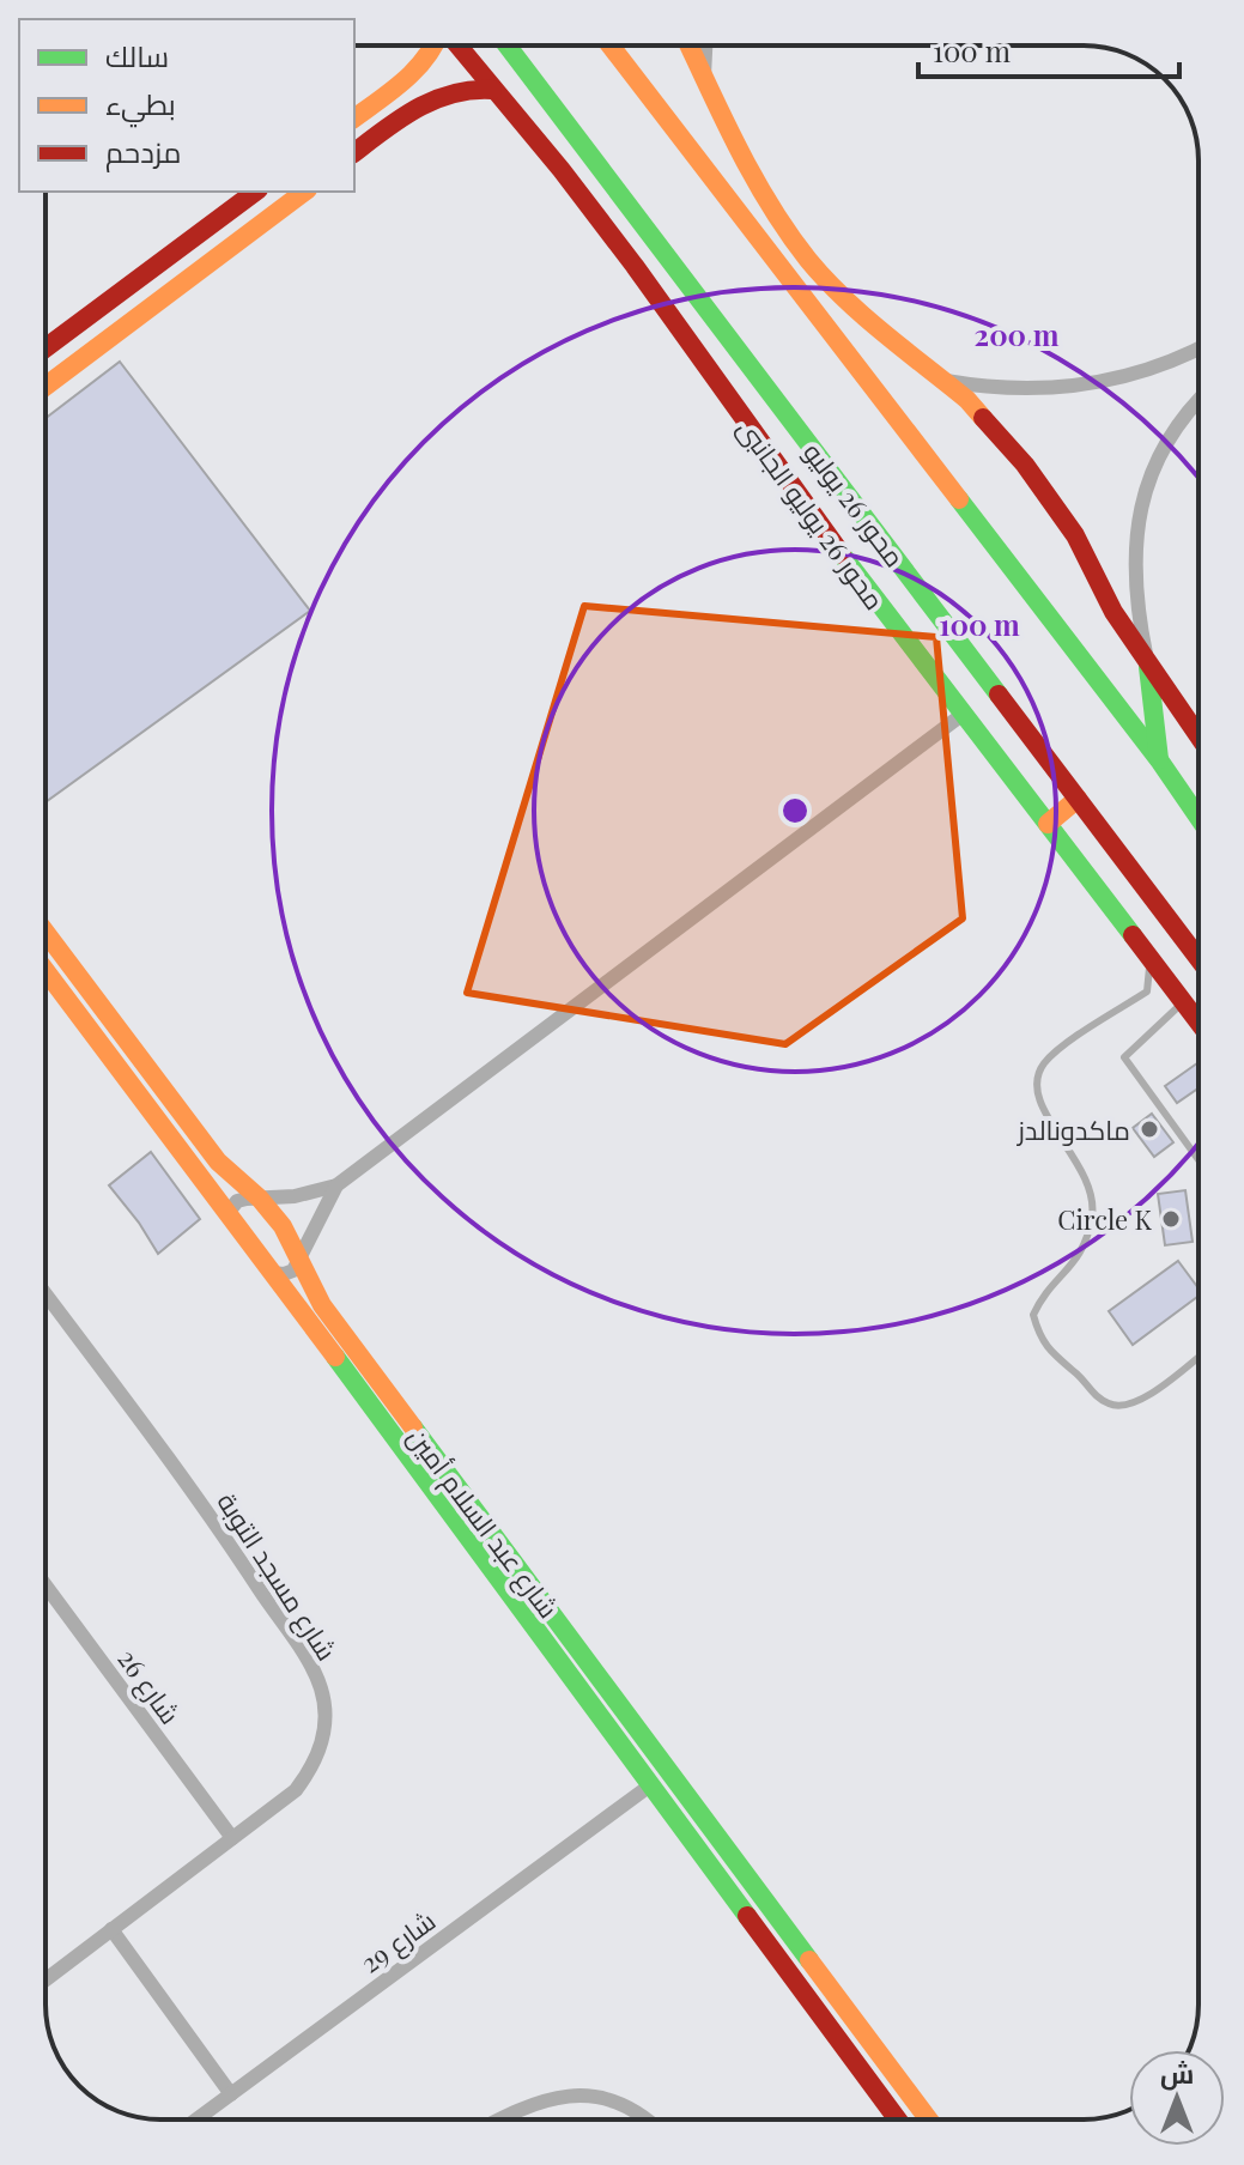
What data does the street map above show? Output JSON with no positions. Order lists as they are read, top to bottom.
{
  "streets": {
    "main road": ["محور 26 يوليو", "محور 26 يوليو الجانبى", "شارع عبد السلام أمين"],
    "street": ["شارع مسجد التوبة", "شارع 26", "شارع 29"]
  },
  "crossings": [
    ["شارع عبد السلام أمين", "شارع 29"],
    ["شارع مسجد التوبة", "شارع 26"]
  ],
  "places": ["ماكدونالدز", "Circle K"],
  "legend": ["سالك", "بطيء", "مزدحم"],
  "scale_bar": "100 m",
  "north": "top",
  "rings": ["200 m", "100 m"]
}
